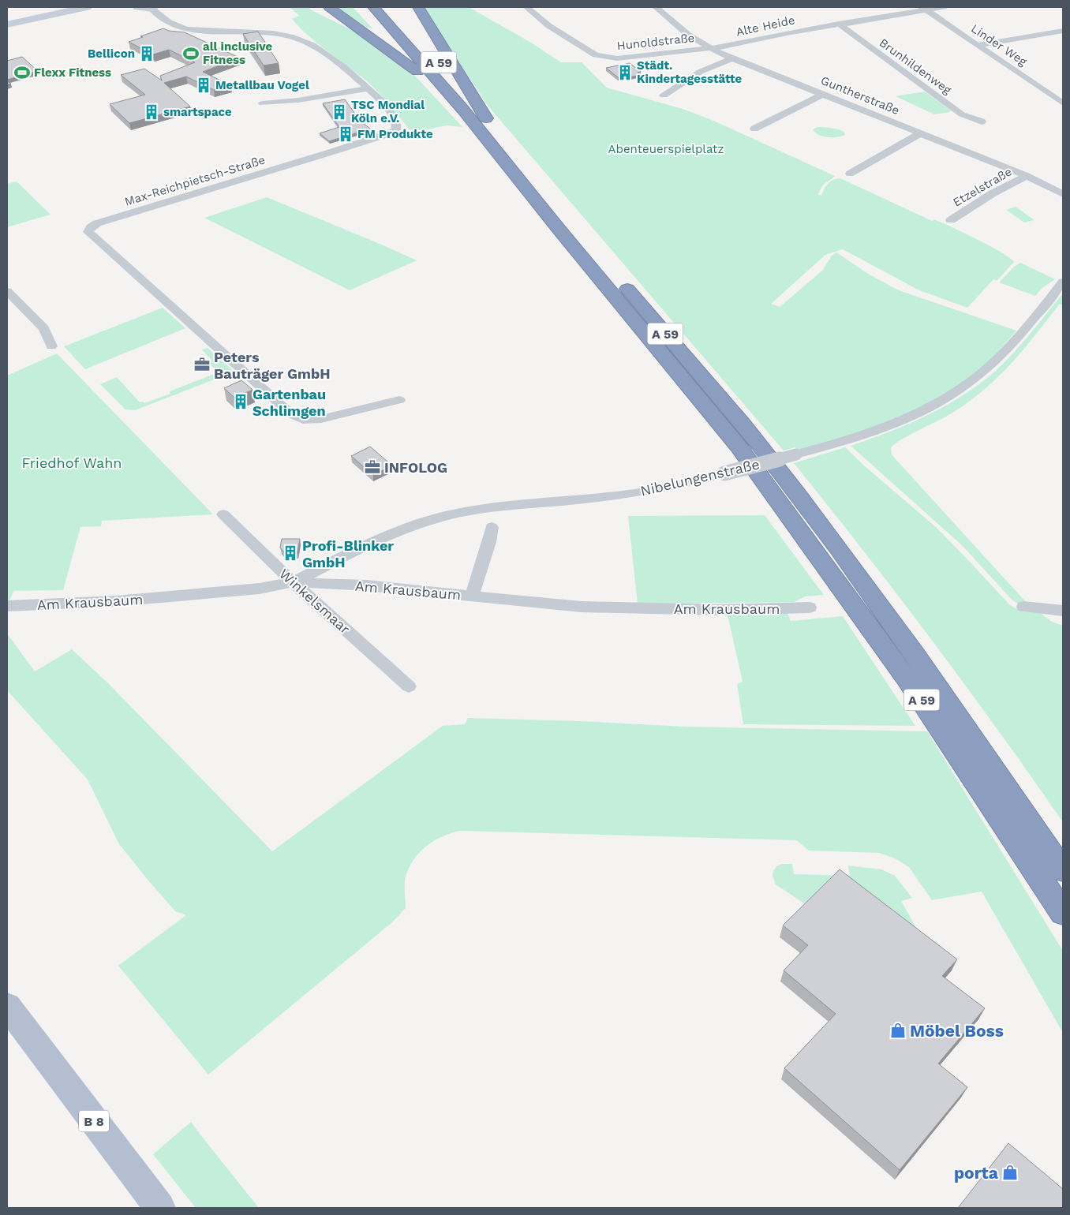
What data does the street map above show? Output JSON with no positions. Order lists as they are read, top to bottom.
{
  "streets": {
    "highway": ["A 59"],
    "main road": ["B 8"],
    "street": [
      "Alte Heide",
      "Hunoldstraße",
      "Linder Weg",
      "Brunhildenweg",
      "Guntherstraße",
      "Max-Reichpietsch-Straße",
      "Etzelstraße",
      "Nibelungenstraße",
      "Am Krausbaum",
      "Winkelsmaar"
    ]
  },
  "crossings": [
    ["Alte Heide", "Hunoldstraße"],
    ["Alte Heide", "Linder Weg"],
    ["Alte Heide", "Brunhildenweg"],
    ["Alte Heide", "Guntherstraße"],
    ["Hunoldstraße", "Guntherstraße"],
    ["Guntherstraße", "Etzelstraße"],
    ["Nibelungenstraße", "Am Krausbaum"],
    ["Nibelungenstraße", "Winkelsmaar"],
    ["Am Krausbaum", "Winkelsmaar"]
  ],
  "parks": ["Abenteuerspielplatz", "Friedhof Wahn"],
  "places": {
    "building": [
      "Bellicon",
      "Städt. Kindertagesstätte",
      "Metallbau Vogel",
      "smartspace",
      "TSC Mondial Köln e.V.",
      "FM Produkte",
      "Gartenbau Schlimgen",
      "Profi-Blinker GmbH"
    ],
    "sports": ["all inclusive Fitness", "Flexx Fitness"],
    "office": ["Peters Bauträger GmbH", "INFOLOG"],
    "shop": ["Möbel Boss", "porta"]
  }
}
